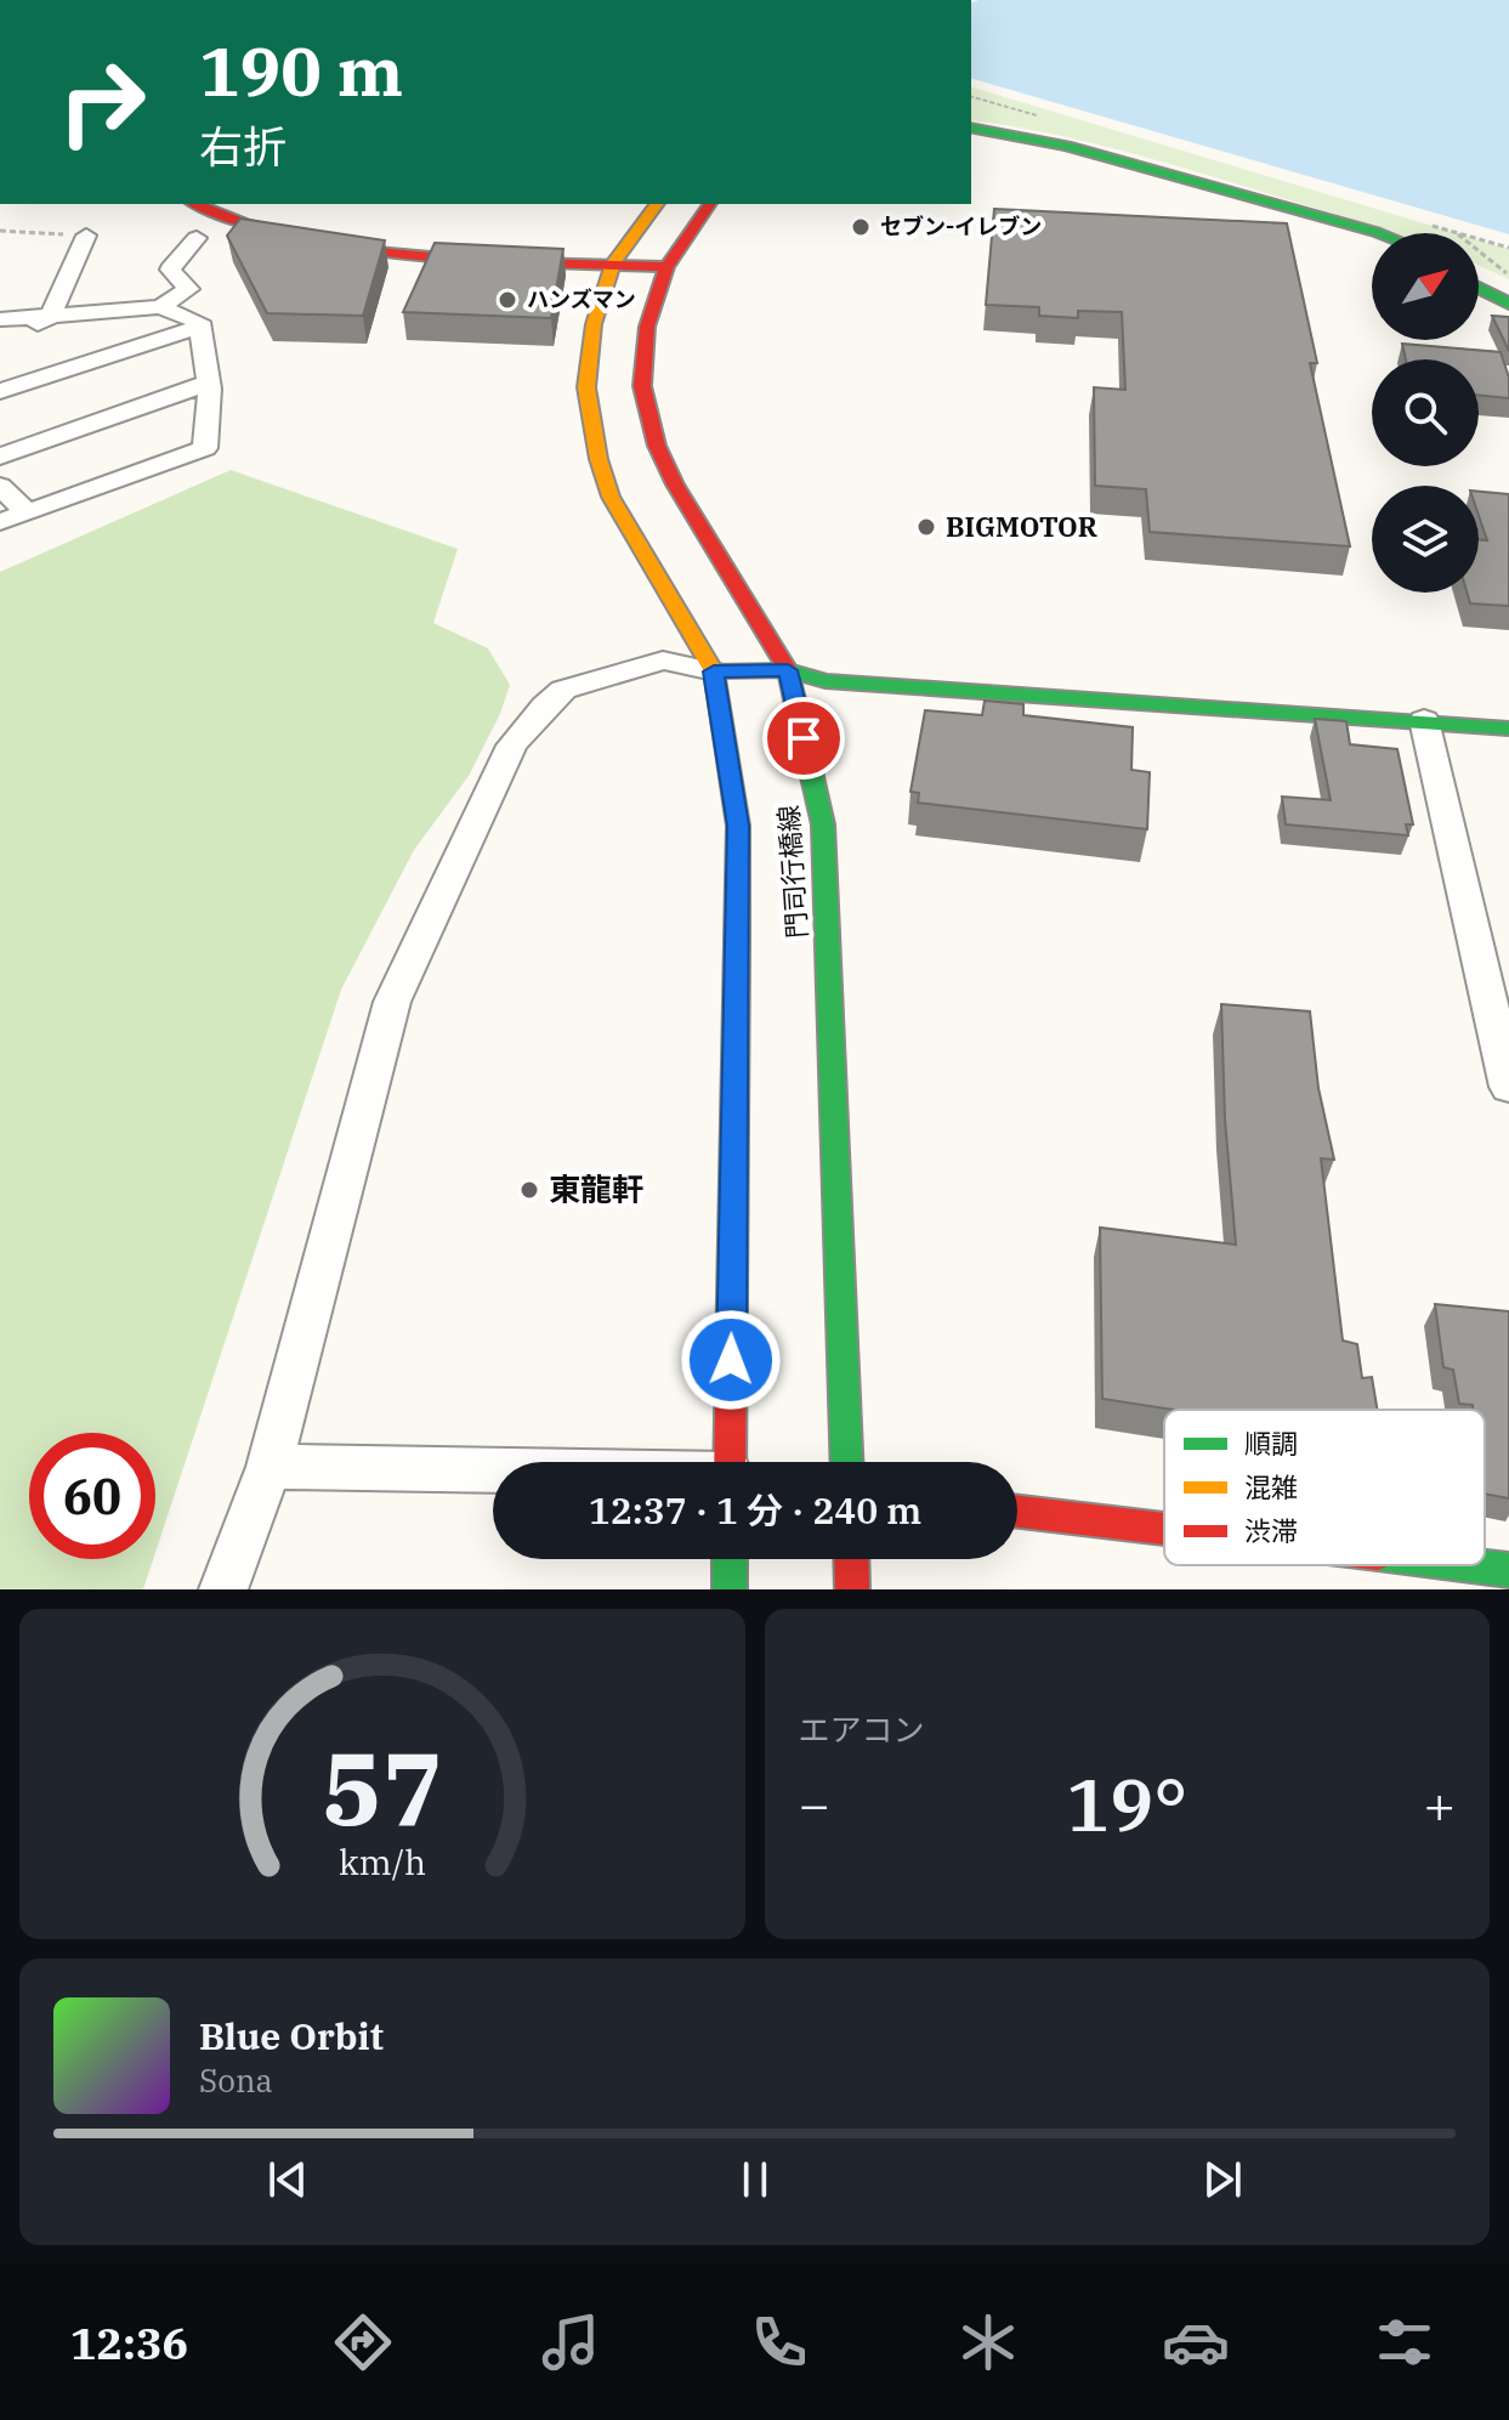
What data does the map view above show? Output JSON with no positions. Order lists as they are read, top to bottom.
{
  "streets": {
    "main road": ["門司行橋線"]
  },
  "places": [
    "セブン-イレブン",
    "ハンズマン",
    "BIGMOTOR",
    "東龍軒"
  ],
  "legend": ["順調", "混雑", "渋滞"],
  "north": "top right",
  "page": {
    "turn": ["190 m", "右折"],
    "limit": "60",
    "trip": "12:37 · 1 分 · 240 m",
    "tile": "エアコン",
    "heat": ["−", "19°", "+"],
    "song": ["Blue Orbit", "Sona"],
    "tabs": "12:36",
    "gauge": ["57", "km/h"]
  }
}
